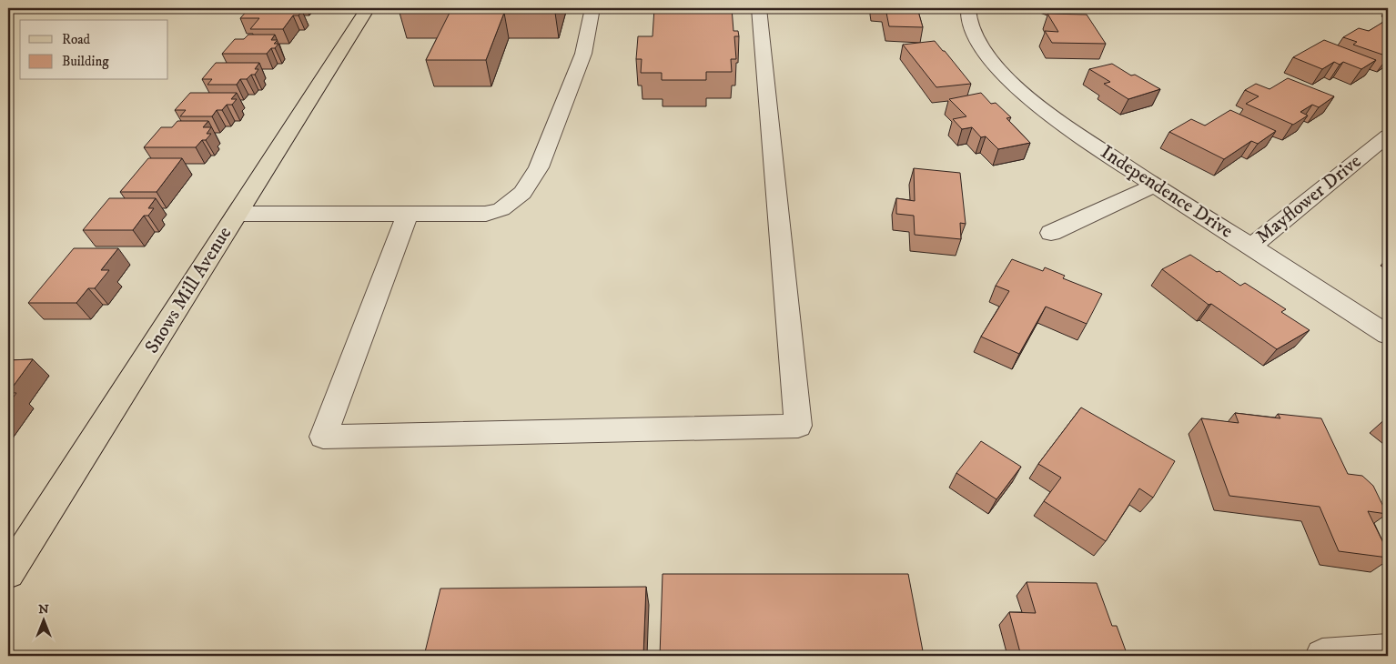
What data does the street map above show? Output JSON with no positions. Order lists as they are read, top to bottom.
{
  "streets": {
    "main road": ["Snows Mill Avenue"],
    "street": ["Independence Drive", "Mayflower Drive"]
  },
  "crossings": [
    ["Independence Drive", "Mayflower Drive"]
  ],
  "legend": ["Road", "Building"],
  "north": "top"
}
